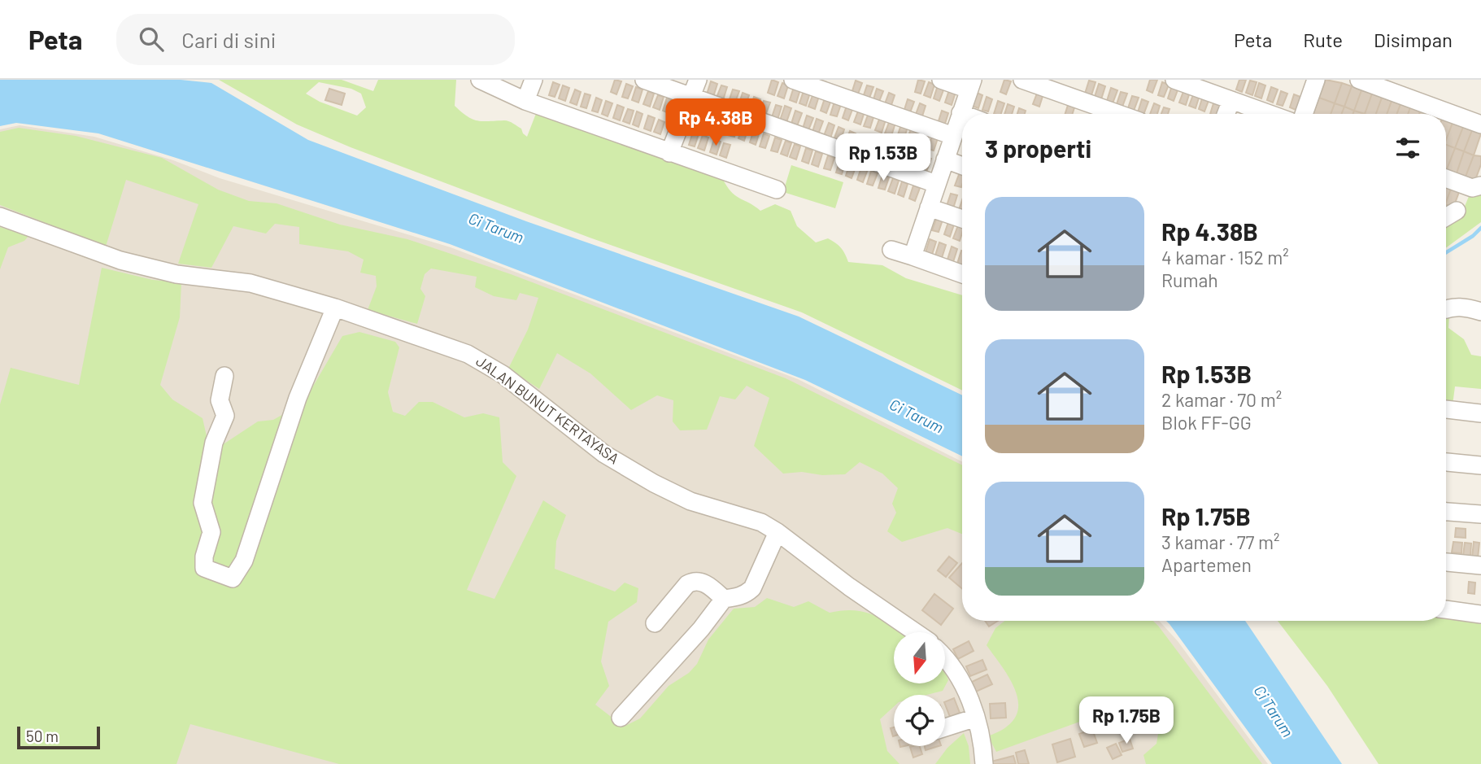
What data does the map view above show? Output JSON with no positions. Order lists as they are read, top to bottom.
{
  "streets": {
    "street": ["JALAN BUNUT KERTAYASA"]
  },
  "water": ["Ci Tarum"],
  "scale_bar": "50 m",
  "north": "bottom",
  "page": {
    "header": "Peta",
    "search": "Cari di sini",
    "nav": ["Peta", "Rute", "Disimpan"],
    "price": ["Rp 4.38B", "Rp 1.53B", "Rp 1.75B"],
    "heading": "3 properti",
    "list": [
      {
        "name": "Rp 4.38B",
        "note": "4 kamar · 152 m² · Rumah"
      },
      {
        "name": "Rp 1.53B",
        "note": "2 kamar · 70 m² · Blok FF-GG"
      },
      {
        "name": "Rp 1.75B",
        "note": "3 kamar · 77 m² · Apartemen"
      }
    ],
    "scale": "50 m"
  }
}
